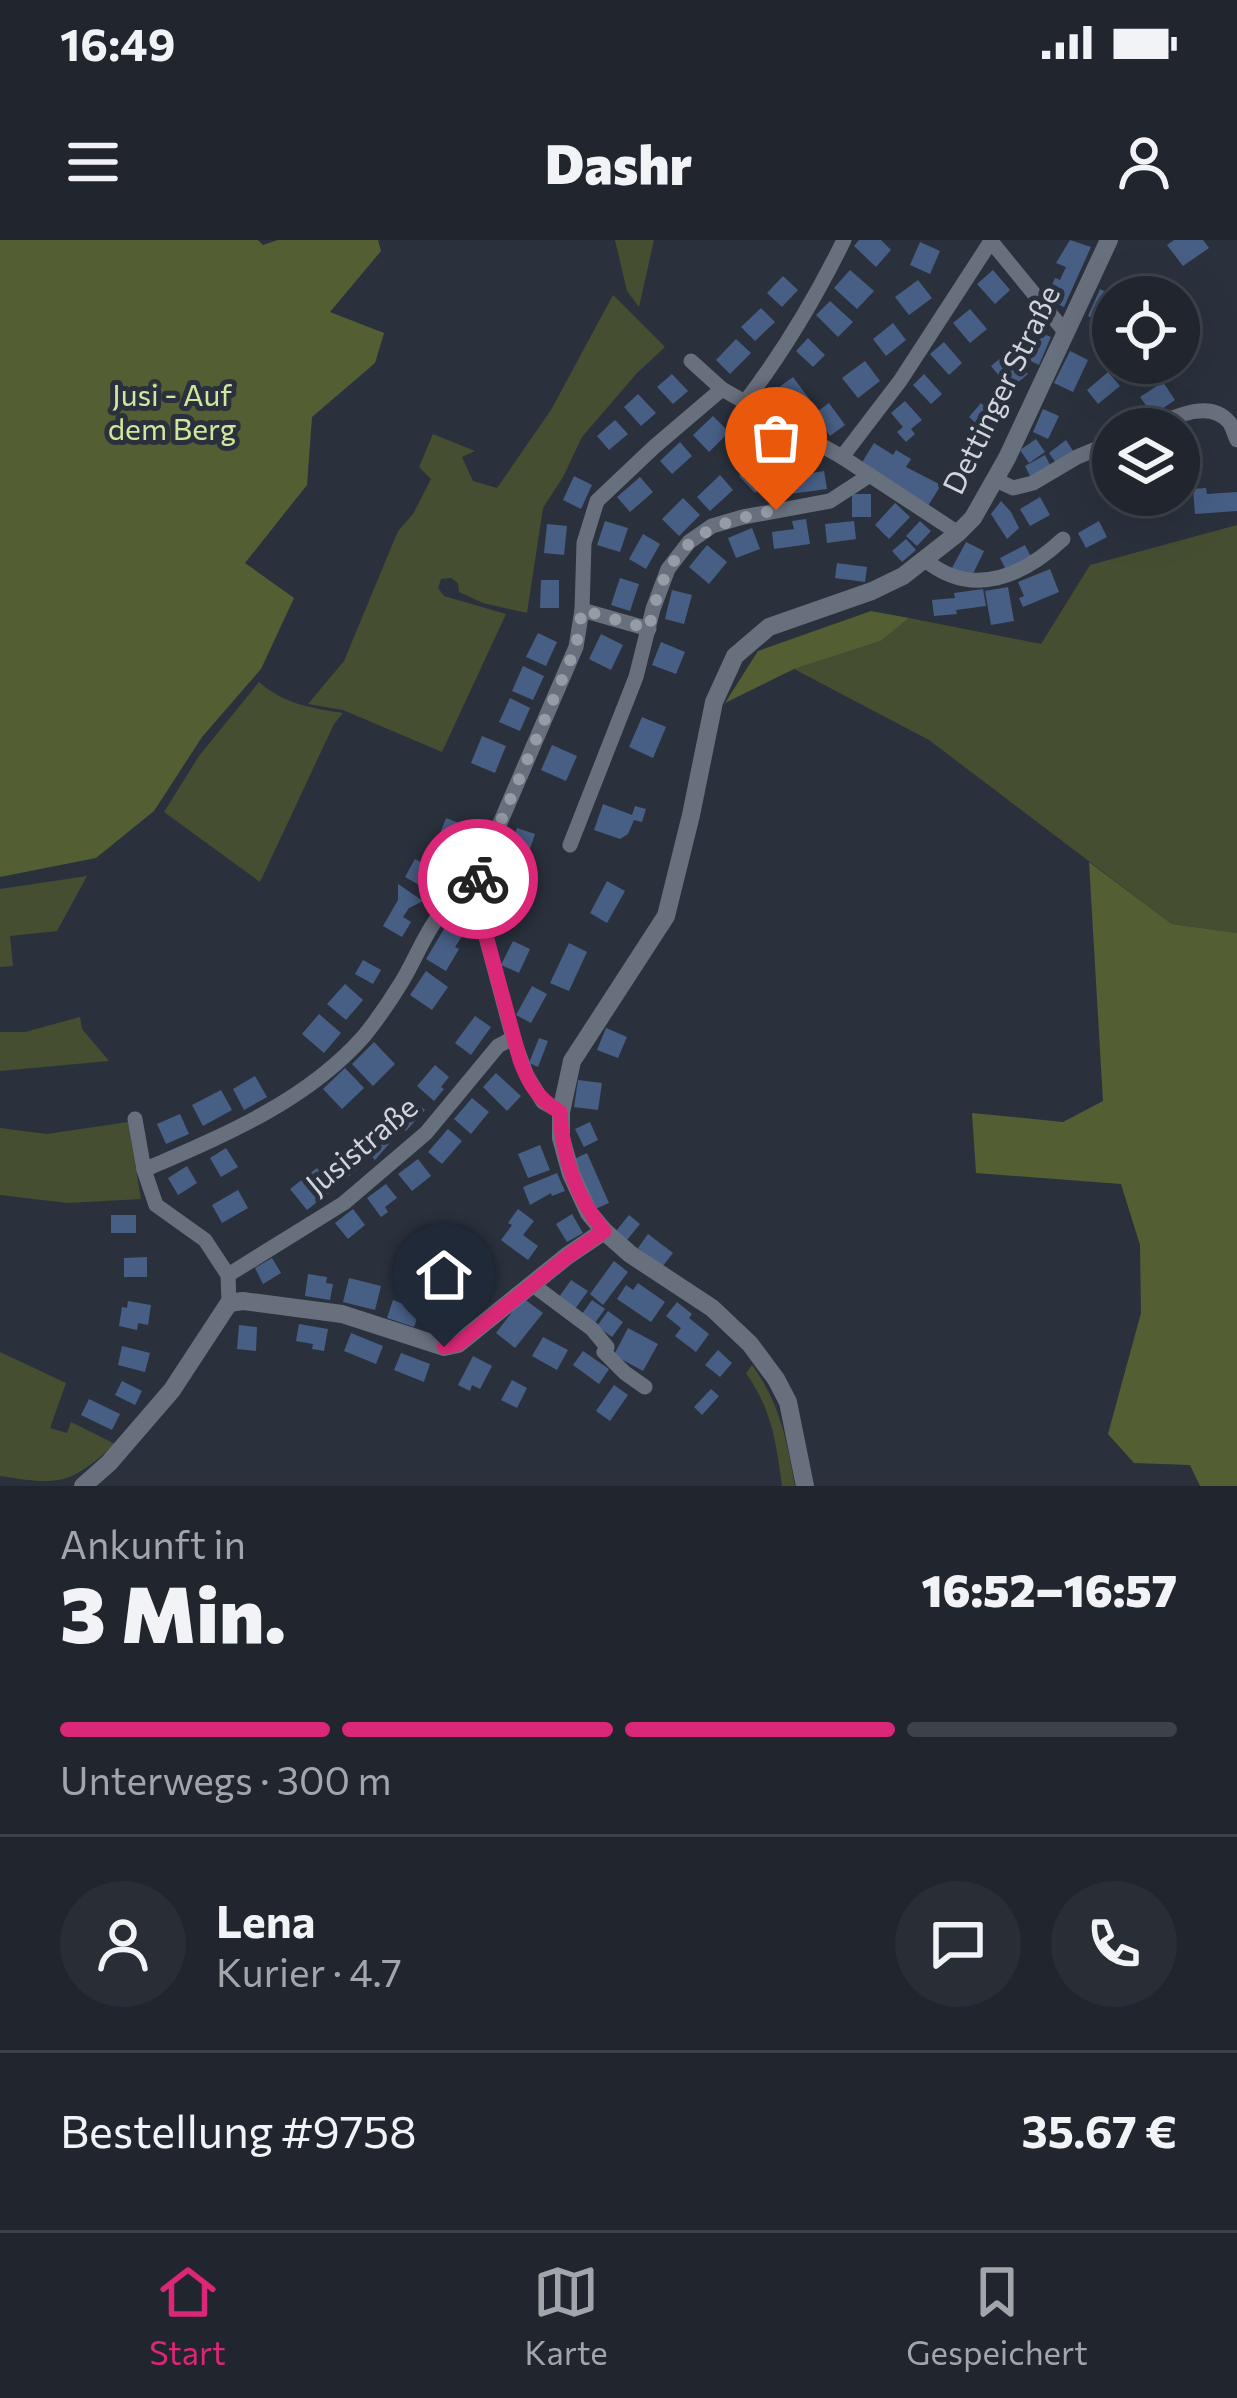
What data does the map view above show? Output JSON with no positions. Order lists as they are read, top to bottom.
{
  "streets": {
    "street": ["Dettinger Straße", "Jusistraße"]
  },
  "parks": ["Jusi - Auf dem Berg"],
  "page": {
    "status": "16:49",
    "header": "Dashr",
    "heading": ["3 Min.", "Ankunft in", "16:52–16:57"],
    "panel": [
      "Lena",
      "Kurier · 4.7",
      "Bestellung #9758",
      "35.67 €"
    ],
    "bar": "Unterwegs · 300 m",
    "tabs": ["Start", "Karte", "Gespeichert"]
  }
}
